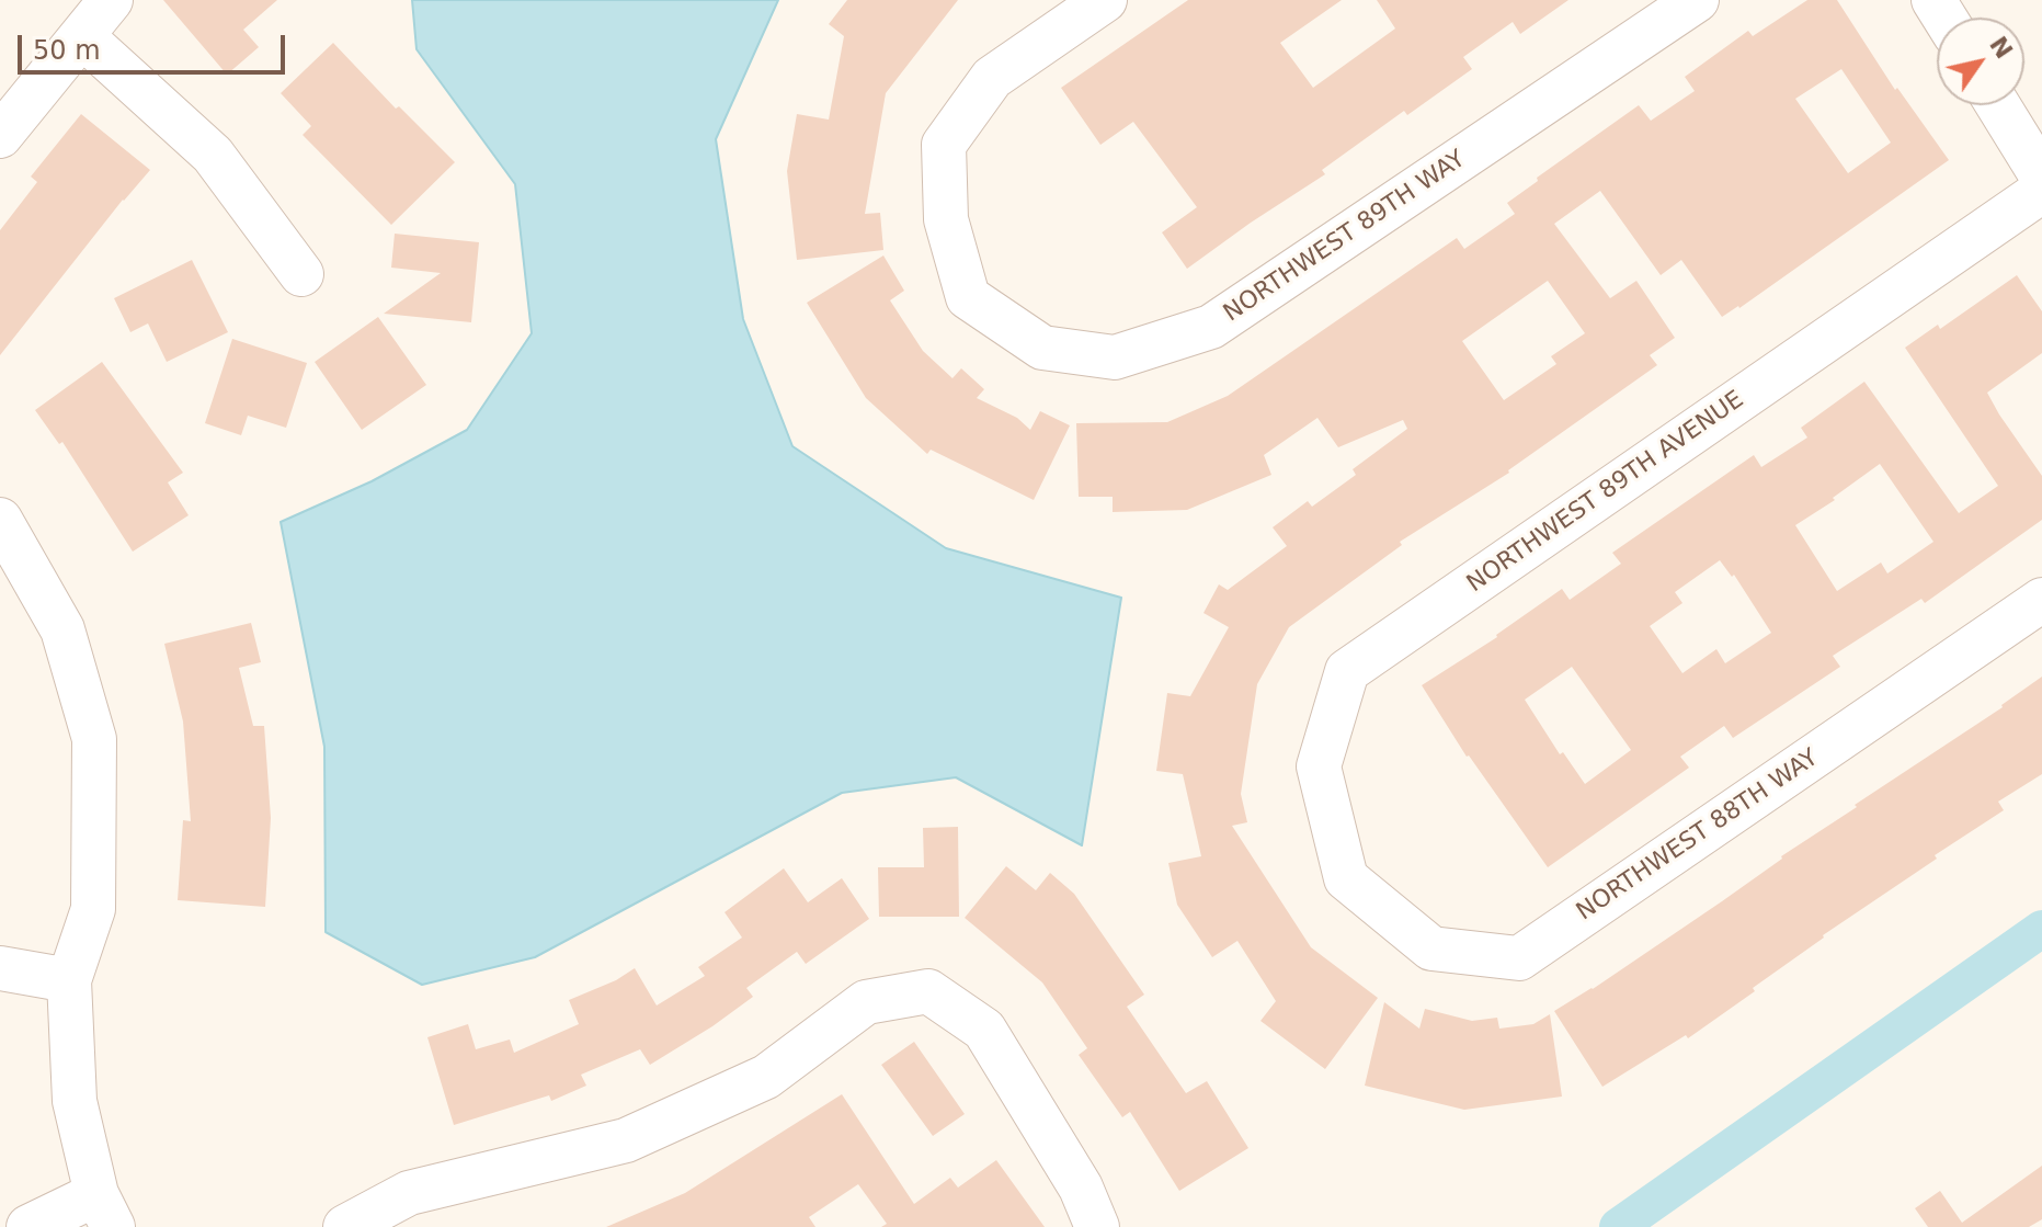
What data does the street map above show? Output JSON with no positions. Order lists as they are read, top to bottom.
{
  "streets": {
    "street": ["NORTHWEST 89TH WAY", "NORTHWEST 89TH AVENUE", "NORTHWEST 88TH WAY"]
  },
  "crossings": [
    ["NORTHWEST 89TH AVENUE", "NORTHWEST 88TH WAY"]
  ],
  "scale_bar": "50 m",
  "north": "top right"
}
